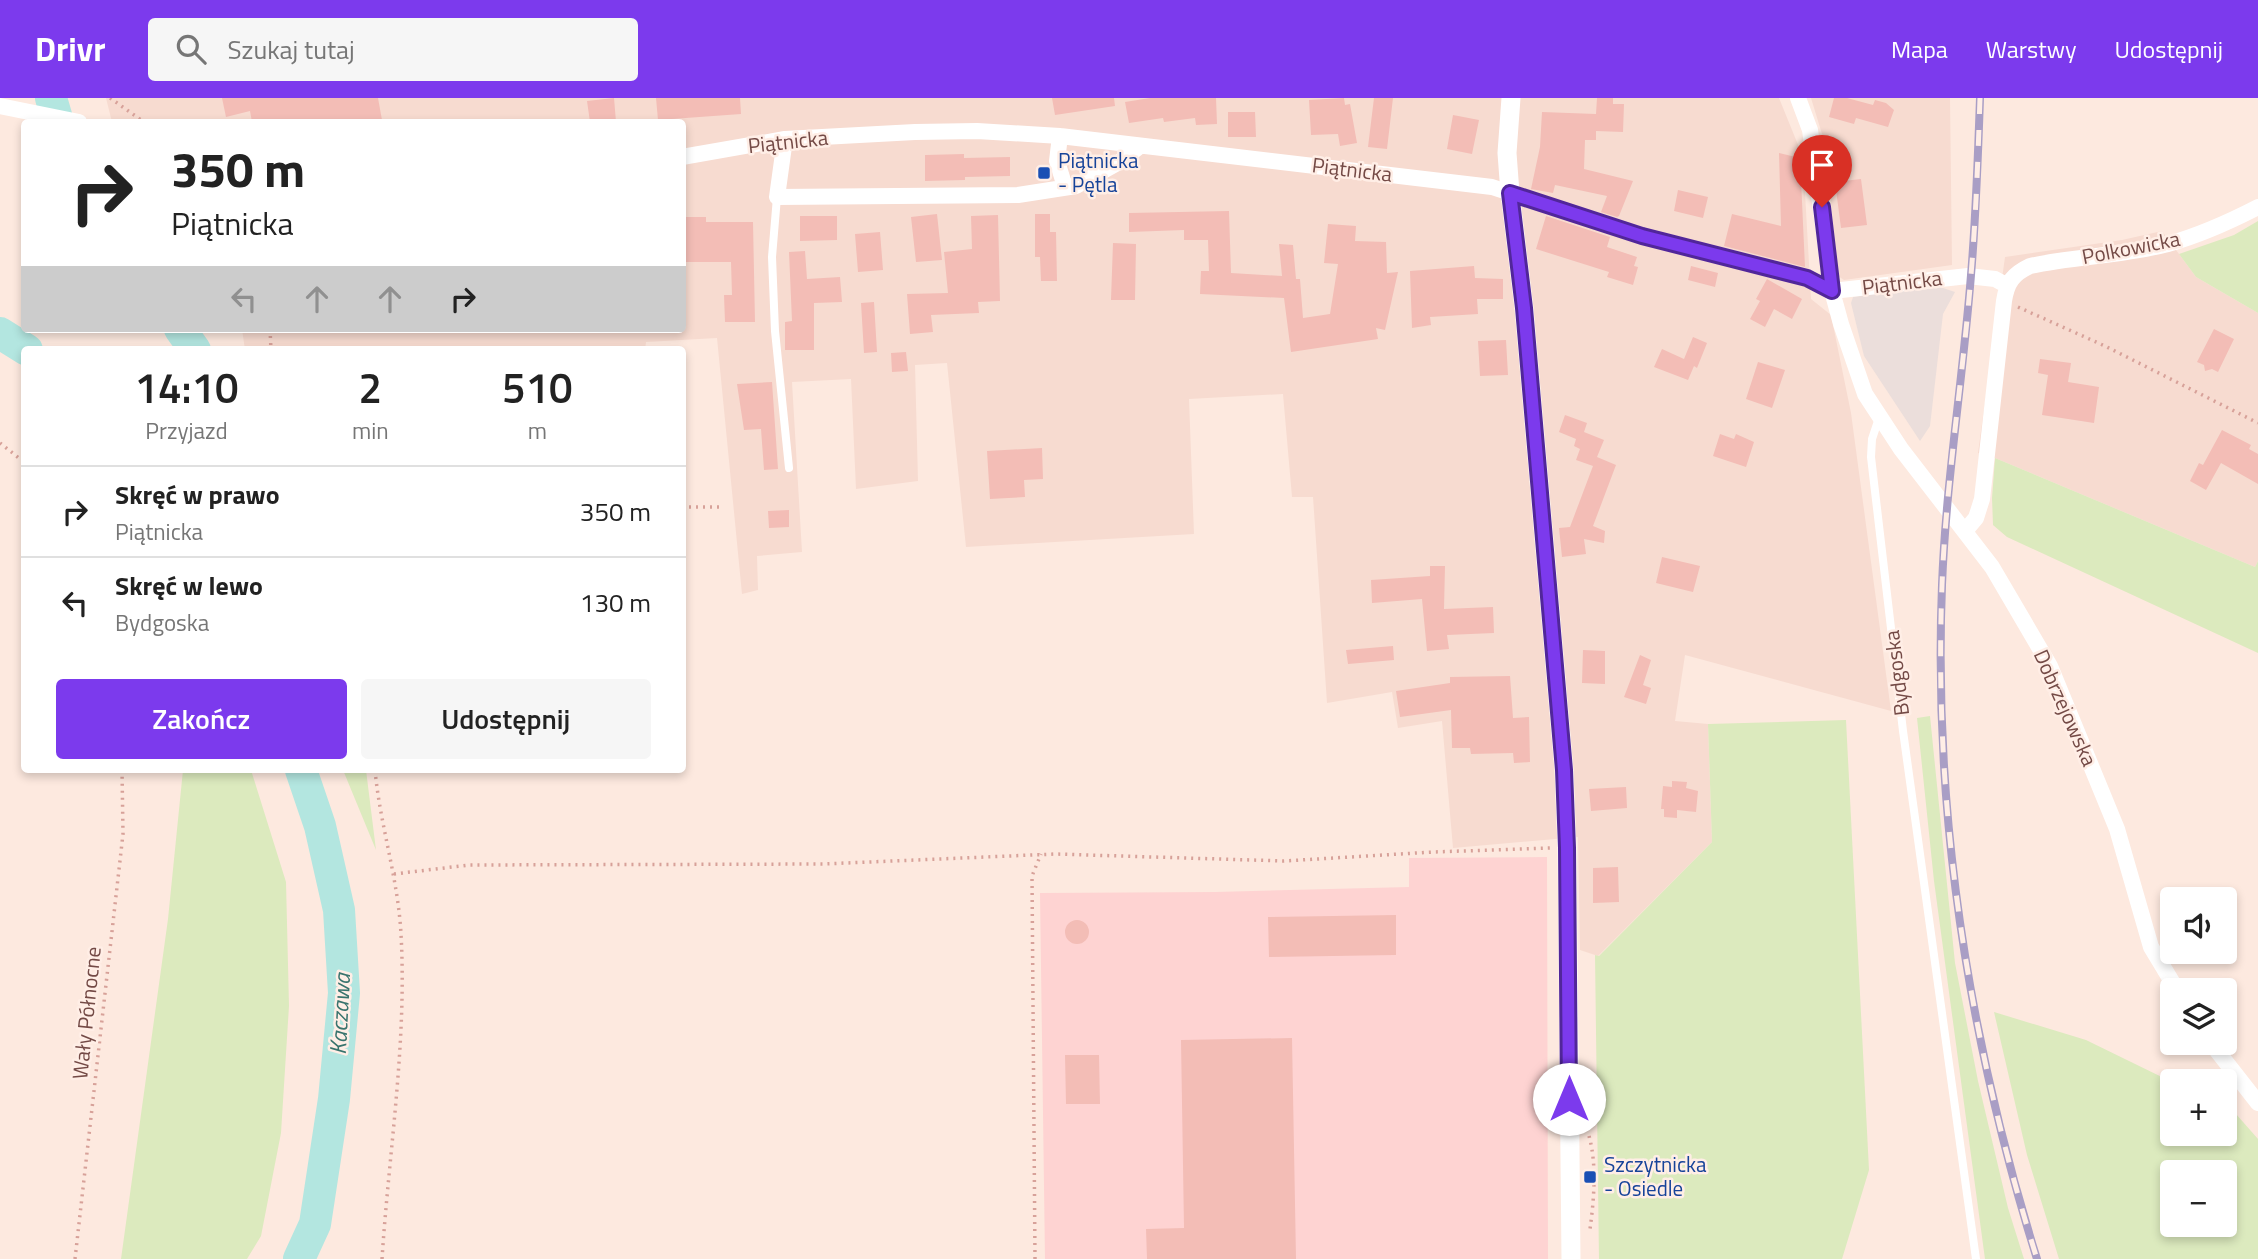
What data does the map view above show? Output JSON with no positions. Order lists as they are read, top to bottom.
{
  "streets": {
    "street": ["Piątnicka", "Polkowicka", "Dobrzejowska"],
    "lane": ["Bydgoska"],
    "path": ["Wały Północne"]
  },
  "crossings": [
    ["Piątnicka", "Polkowicka"],
    ["Bydgoska", "Dobrzejowska"]
  ],
  "water": ["Kaczawa"],
  "places": {
    "transit": ["Piątnicka - Pętla", "Szczytnicka - Osiedle"]
  },
  "page": {
    "header": "Drivr",
    "search": "Szukaj tutaj",
    "nav": ["Mapa", "Warstwy", "Udostępnij"],
    "turn": ["350 m", "Piątnicka"],
    "eta": [
      "14:10",
      "Przyjazd",
      "2",
      "min",
      "510",
      "m"
    ],
    "list": [
      {
        "name": "Skręć w prawo",
        "note": "Piątnicka",
        "value": "350 m"
      },
      {
        "name": "Skręć w lewo",
        "note": "Bydgoska",
        "value": "130 m"
      }
    ],
    "buttons": ["Zakończ", "Udostępnij"],
    "map_buttons": ["+", "−"]
  }
}
